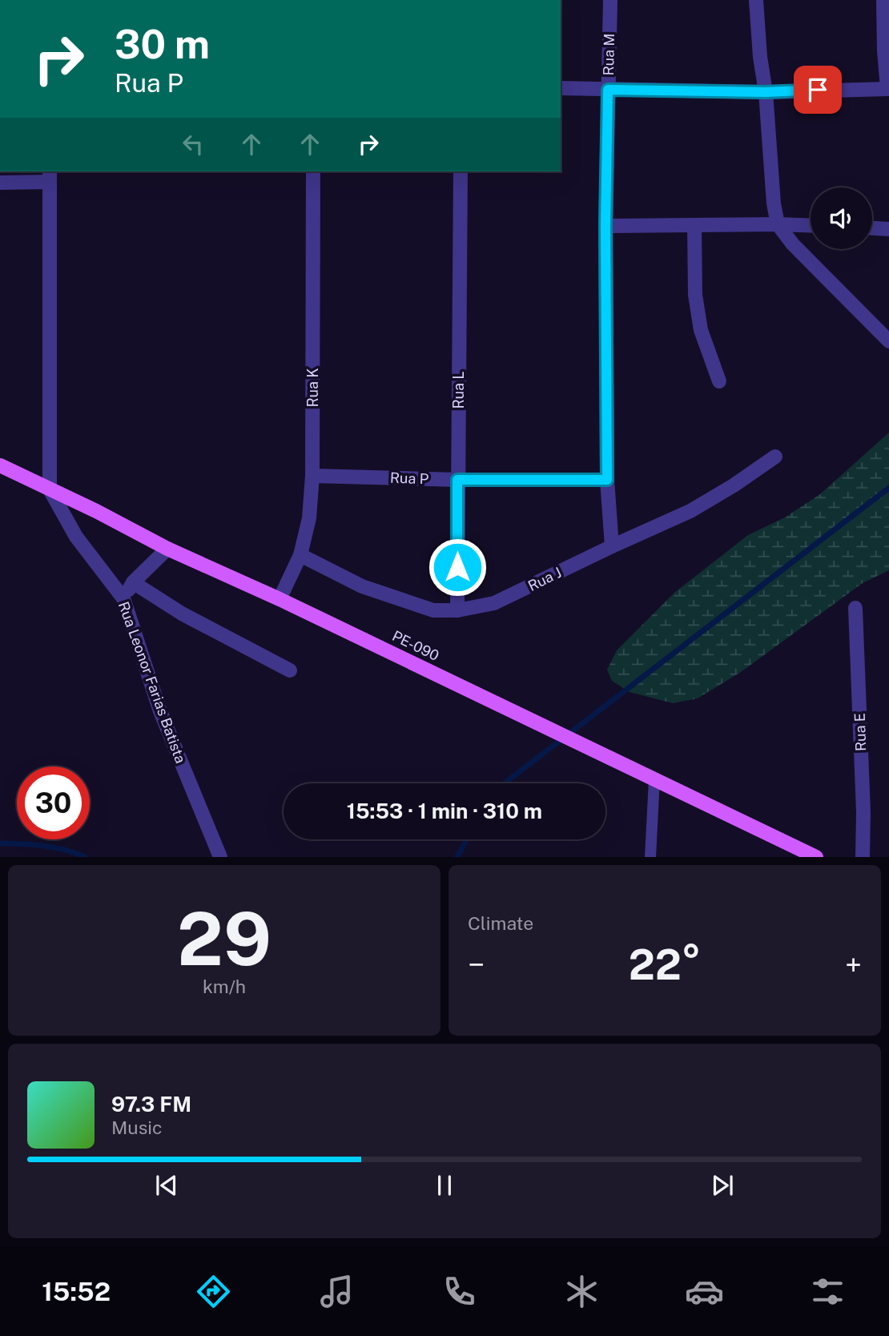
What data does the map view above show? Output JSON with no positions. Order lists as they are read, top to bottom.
{
  "streets": {
    "main road": ["PE-090"],
    "street": [
      "Rua M",
      "Rua K",
      "Rua L",
      "Rua P",
      "Rua J",
      "Rua Leonor Farias Batista",
      "Rua E"
    ]
  },
  "crossings": [
    ["Rua M", "Rua P"],
    ["Rua M", "Rua J"],
    ["Rua K", "Rua P"],
    ["Rua K", "Rua J"],
    ["Rua K", "PE-090"],
    ["Rua L", "Rua P"],
    ["Rua L", "Rua J"],
    ["PE-090", "Rua Leonor Farias Batista"]
  ],
  "page": {
    "turn": ["30 m", "Rua P"],
    "limit": "30",
    "trip": "15:53 · 1 min · 310 m",
    "tile": [
      ["29", "km/h"],
      "Climate"
    ],
    "heat": ["−", "22°", "+"],
    "song": ["97.3 FM", "Music"],
    "tabs": "15:52"
  }
}
